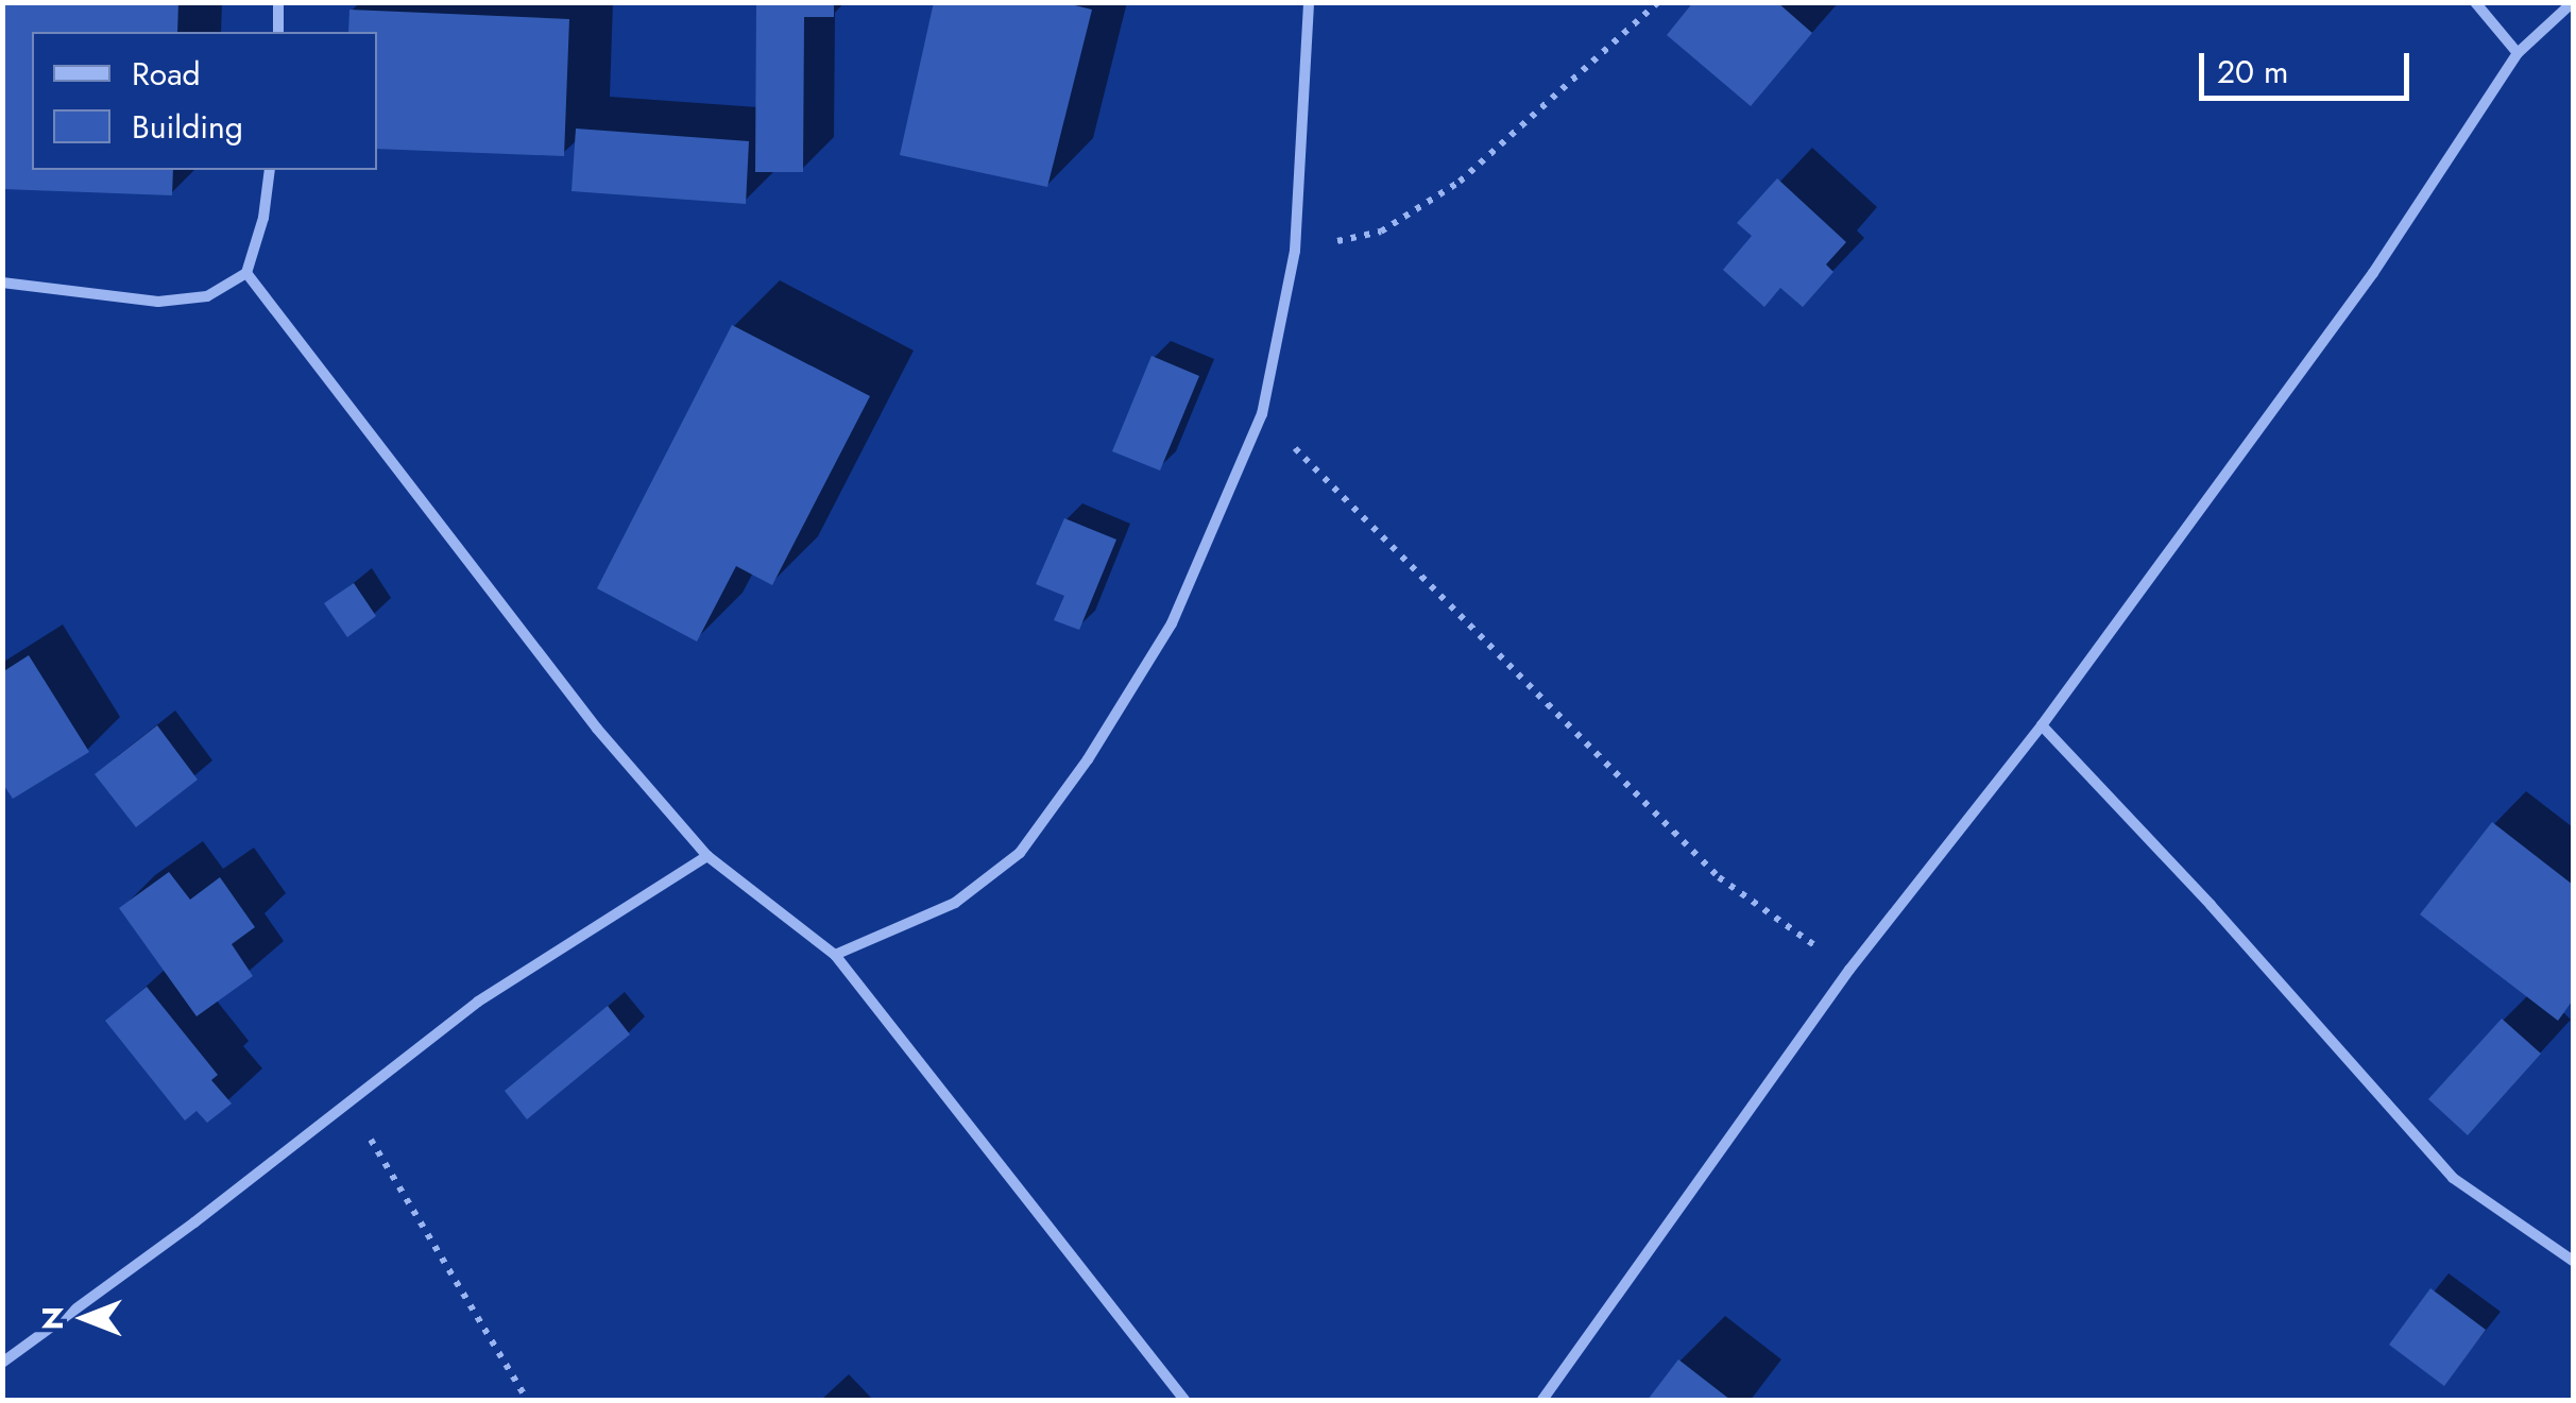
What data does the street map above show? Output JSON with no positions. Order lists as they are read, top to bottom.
{
  "legend": ["Road", "Building"],
  "scale_bar": "20 m",
  "north": "left"
}
